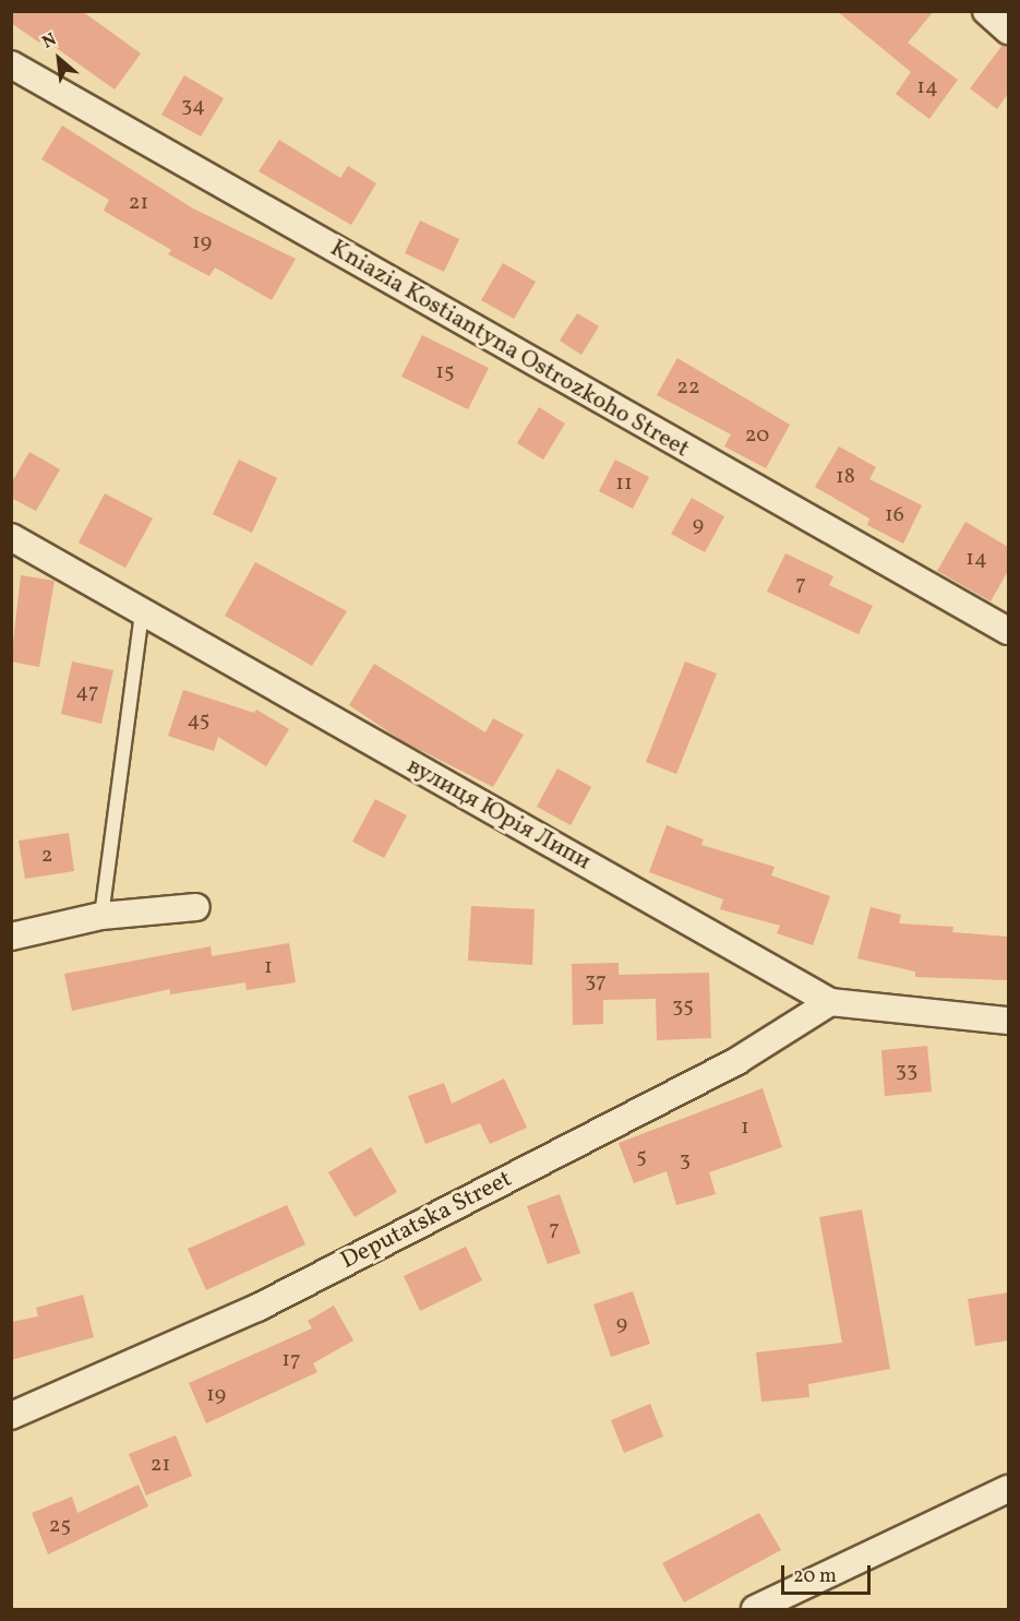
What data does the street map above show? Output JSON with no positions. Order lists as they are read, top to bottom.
{
  "streets": {
    "street": ["Kniazia Kostiantyna Ostrozkoho Street", "вулиця Юрія Липи", "Deputatska Street"]
  },
  "crossings": [
    ["вулиця Юрія Липи", "Deputatska Street"]
  ],
  "house_numbers": [
    "14",
    "34",
    "21",
    "19",
    "15",
    "22",
    "20",
    "18",
    "11",
    "16",
    "9",
    "14",
    "7",
    "47",
    "45",
    "2",
    "1",
    "37",
    "35",
    "33",
    "1",
    "5",
    "3",
    "7",
    "9",
    "17",
    "19",
    "21",
    "25"
  ],
  "scale_bar": "20 m",
  "north": "top left"
}
